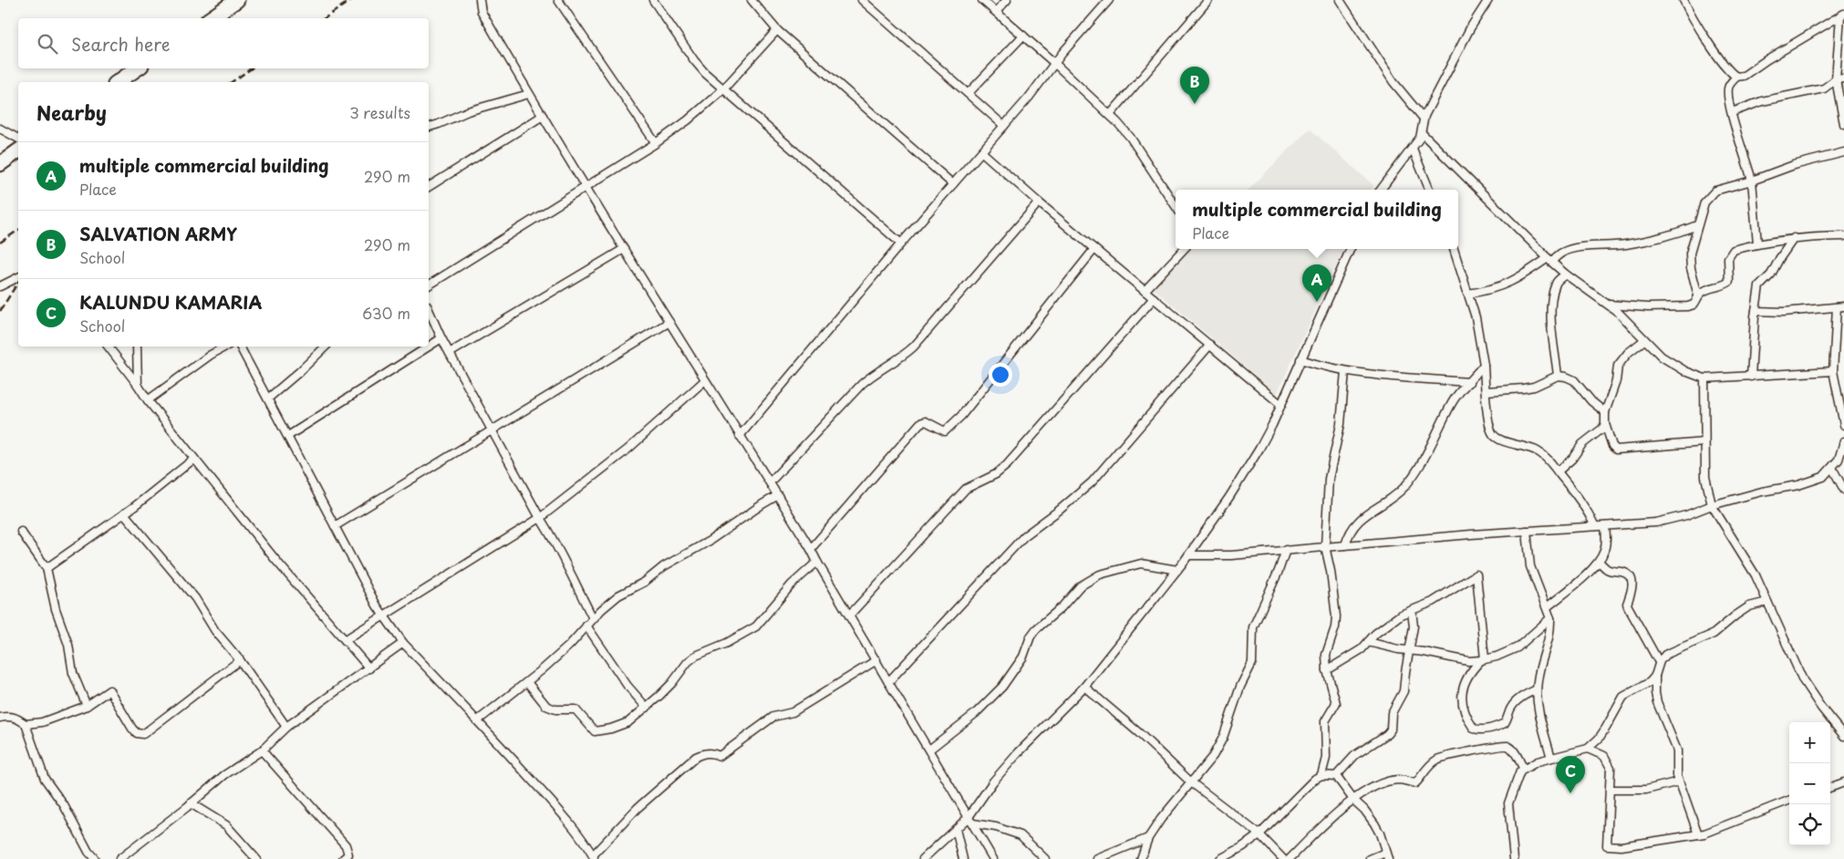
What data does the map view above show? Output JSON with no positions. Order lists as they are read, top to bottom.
{
  "page": {
    "search": "Search here",
    "pins": ["B", "A", "C"],
    "heading": ["Nearby", "3 results"],
    "list": [
      {
        "mark": "A",
        "name": "multiple commercial building",
        "note": "Place",
        "value": "290 m"
      },
      {
        "mark": "B",
        "name": "SALVATION ARMY",
        "note": "School",
        "value": "290 m"
      },
      {
        "mark": "C",
        "name": "KALUNDU KAMARIA",
        "note": "School",
        "value": "630 m"
      }
    ],
    "popup": ["multiple commercial building", "Place"],
    "map_buttons": ["+", "−"]
  }
}
